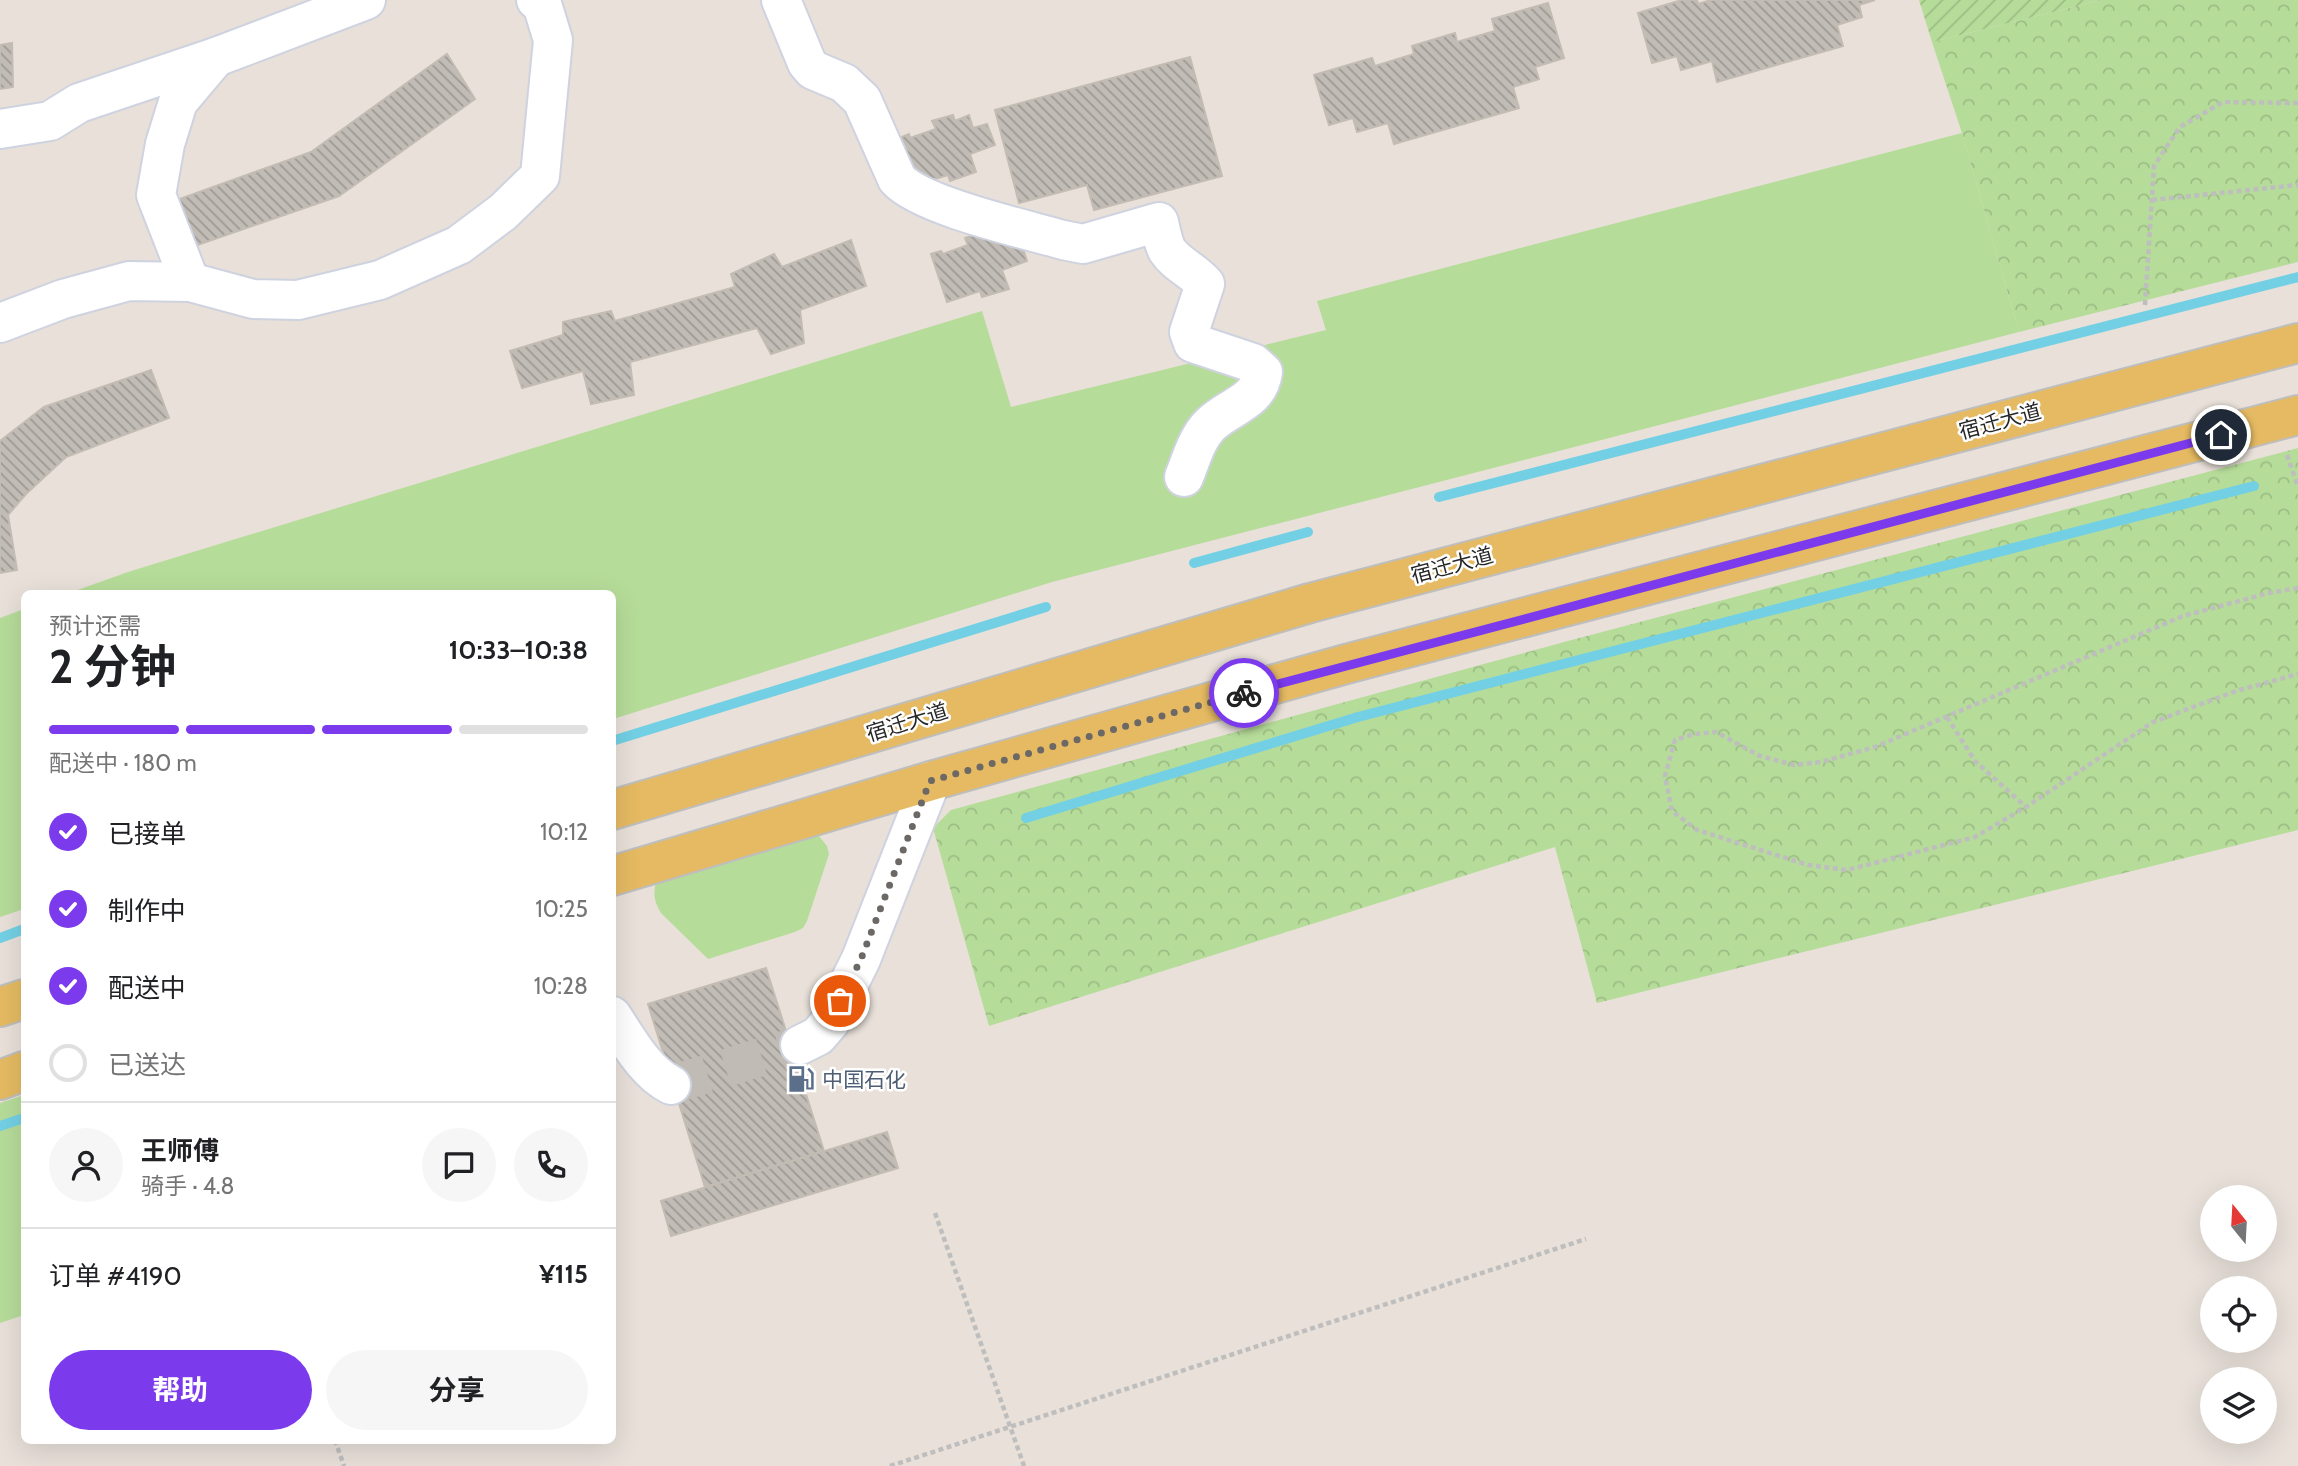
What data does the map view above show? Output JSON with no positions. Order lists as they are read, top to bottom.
{
  "streets": {
    "main road": ["宿迁大道"]
  },
  "places": {
    "fuel station": ["中国石化"]
  },
  "north": "top",
  "page": {
    "heading": ["2 分钟", "预计还需", "10:33–10:38"],
    "panel": [
      "王师傅",
      "骑手 · 4.8",
      "订单 #4190",
      "¥115"
    ],
    "bar": "配送中 · 180 m",
    "list": [
      ["已接单", "10:12"],
      ["制作中", "10:25"],
      ["配送中", "10:28"],
      "已送达"
    ],
    "buttons": ["帮助", "分享"]
  }
}
